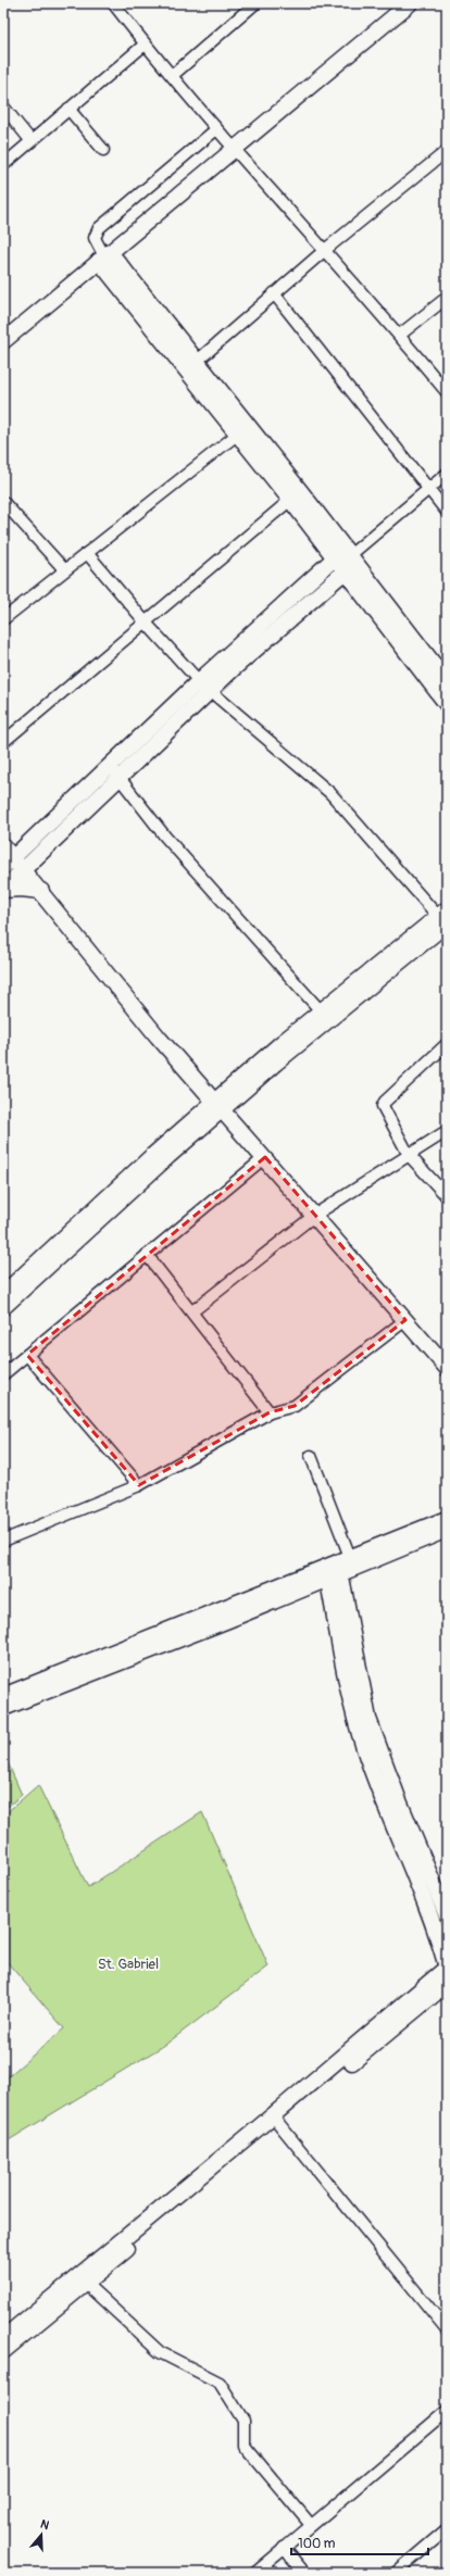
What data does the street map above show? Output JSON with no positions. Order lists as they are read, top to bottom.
{
  "parks": ["St. Gabriel"],
  "scale_bar": "100 m",
  "north": "top"
}
